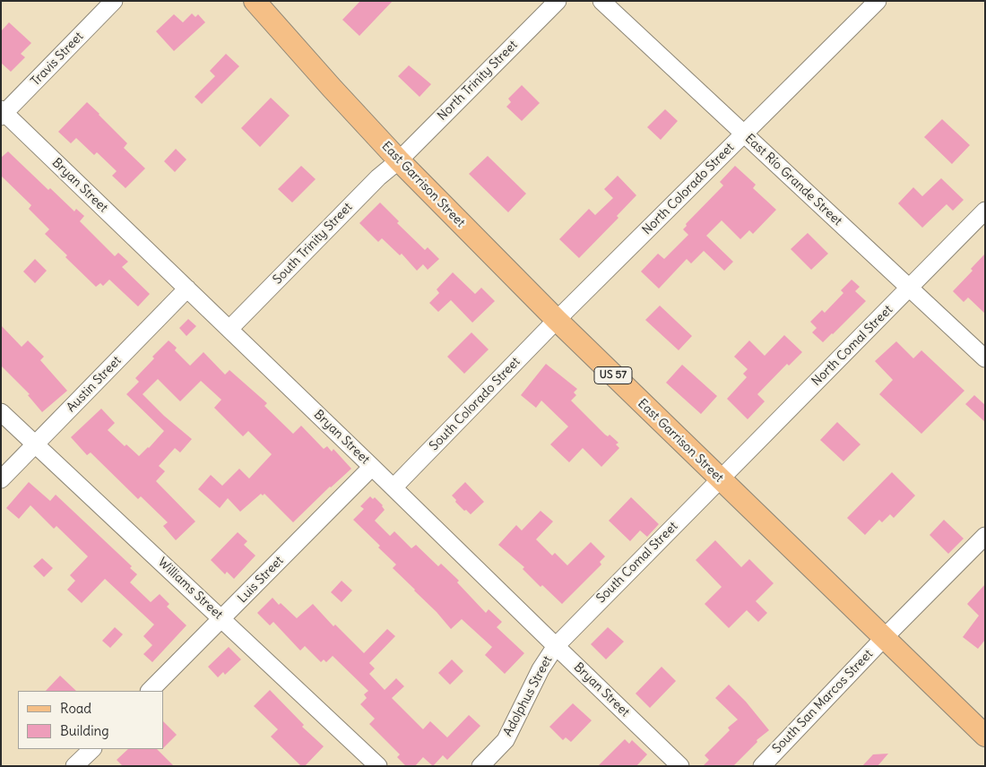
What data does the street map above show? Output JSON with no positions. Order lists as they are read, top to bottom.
{
  "streets": {
    "main road": ["East Garrison Street", "US 57"],
    "street": [
      "Travis Street",
      "North Trinity Street",
      "East Río Grande Street",
      "Bryan Street",
      "North Colorado Street",
      "South Trinity Street",
      "North Comal Street",
      "Austin Street",
      "South Colorado Street",
      "South Comal Street",
      "Luis Street",
      "Williams Street",
      "Adolphus Street",
      "South San Marcos Street"
    ]
  },
  "crossings": [
    ["Travis Street", "Bryan Street"],
    ["North Trinity Street", "East Garrison Street"],
    ["North Trinity Street", "South Trinity Street"],
    ["East Río Grande Street", "North Colorado Street"],
    ["East Río Grande Street", "North Comal Street"],
    ["East Garrison Street", "North Colorado Street"],
    ["East Garrison Street", "South Trinity Street"],
    ["East Garrison Street", "North Comal Street"],
    ["East Garrison Street", "South Colorado Street"],
    ["East Garrison Street", "South Comal Street"],
    ["East Garrison Street", "South San Marcos Street"],
    ["Bryan Street", "South Trinity Street"],
    ["Bryan Street", "Austin Street"],
    ["Bryan Street", "South Colorado Street"],
    ["Bryan Street", "South Comal Street"],
    ["Bryan Street", "Luis Street"],
    ["Bryan Street", "Adolphus Street"],
    ["North Colorado Street", "South Colorado Street"],
    ["North Comal Street", "South Comal Street"],
    ["Austin Street", "Williams Street"],
    ["South Comal Street", "Adolphus Street"],
    ["Luis Street", "Williams Street"]
  ],
  "legend": ["Road", "Building"]
}
